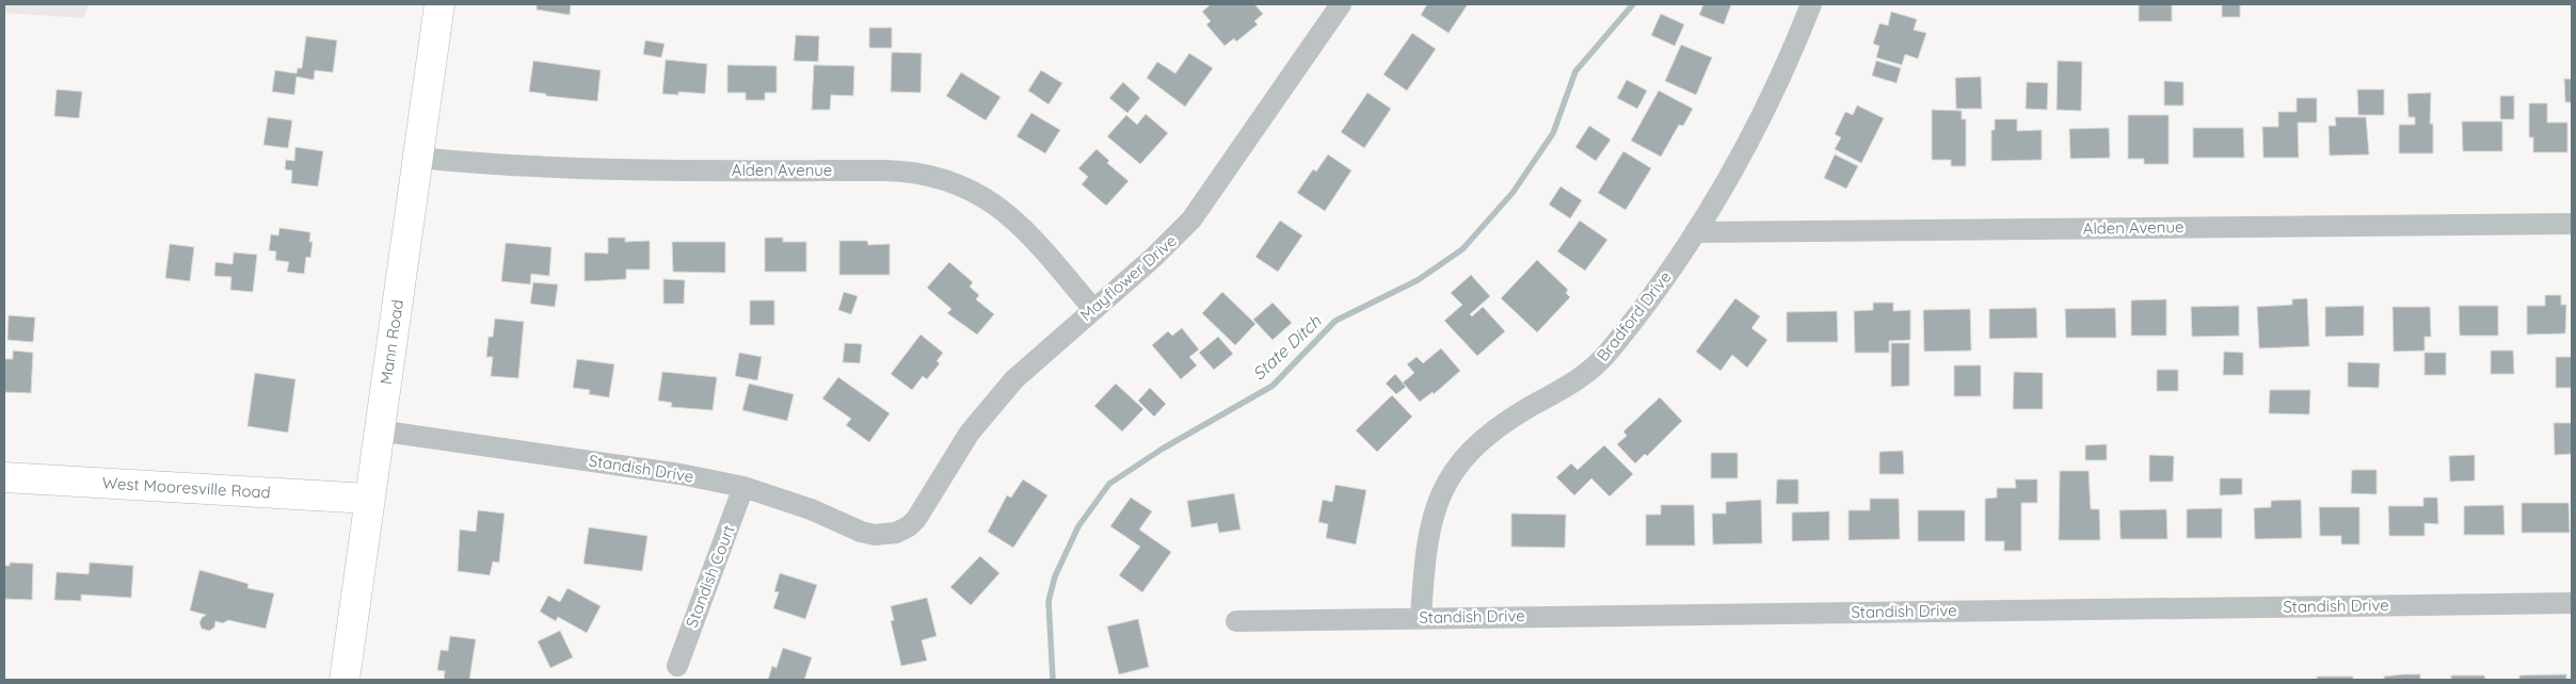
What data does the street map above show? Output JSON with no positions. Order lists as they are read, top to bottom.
{
  "streets": {
    "main road": ["Mann Road", "West Mooresville Road"],
    "street": [
      "Alden Avenue",
      "Mayflower Drive",
      "Bradford Drive",
      "Standish Drive",
      "Standish Court"
    ]
  },
  "crossings": [
    ["Alden Avenue", "Mayflower Drive"],
    ["Alden Avenue", "Bradford Drive"],
    ["Alden Avenue", "Mann Road"],
    ["Mayflower Drive", "Standish Drive"],
    ["Bradford Drive", "Standish Drive"],
    ["Mann Road", "Standish Drive"],
    ["Mann Road", "West Mooresville Road"],
    ["Standish Drive", "Standish Court"]
  ],
  "water": ["State Ditch"]
}
